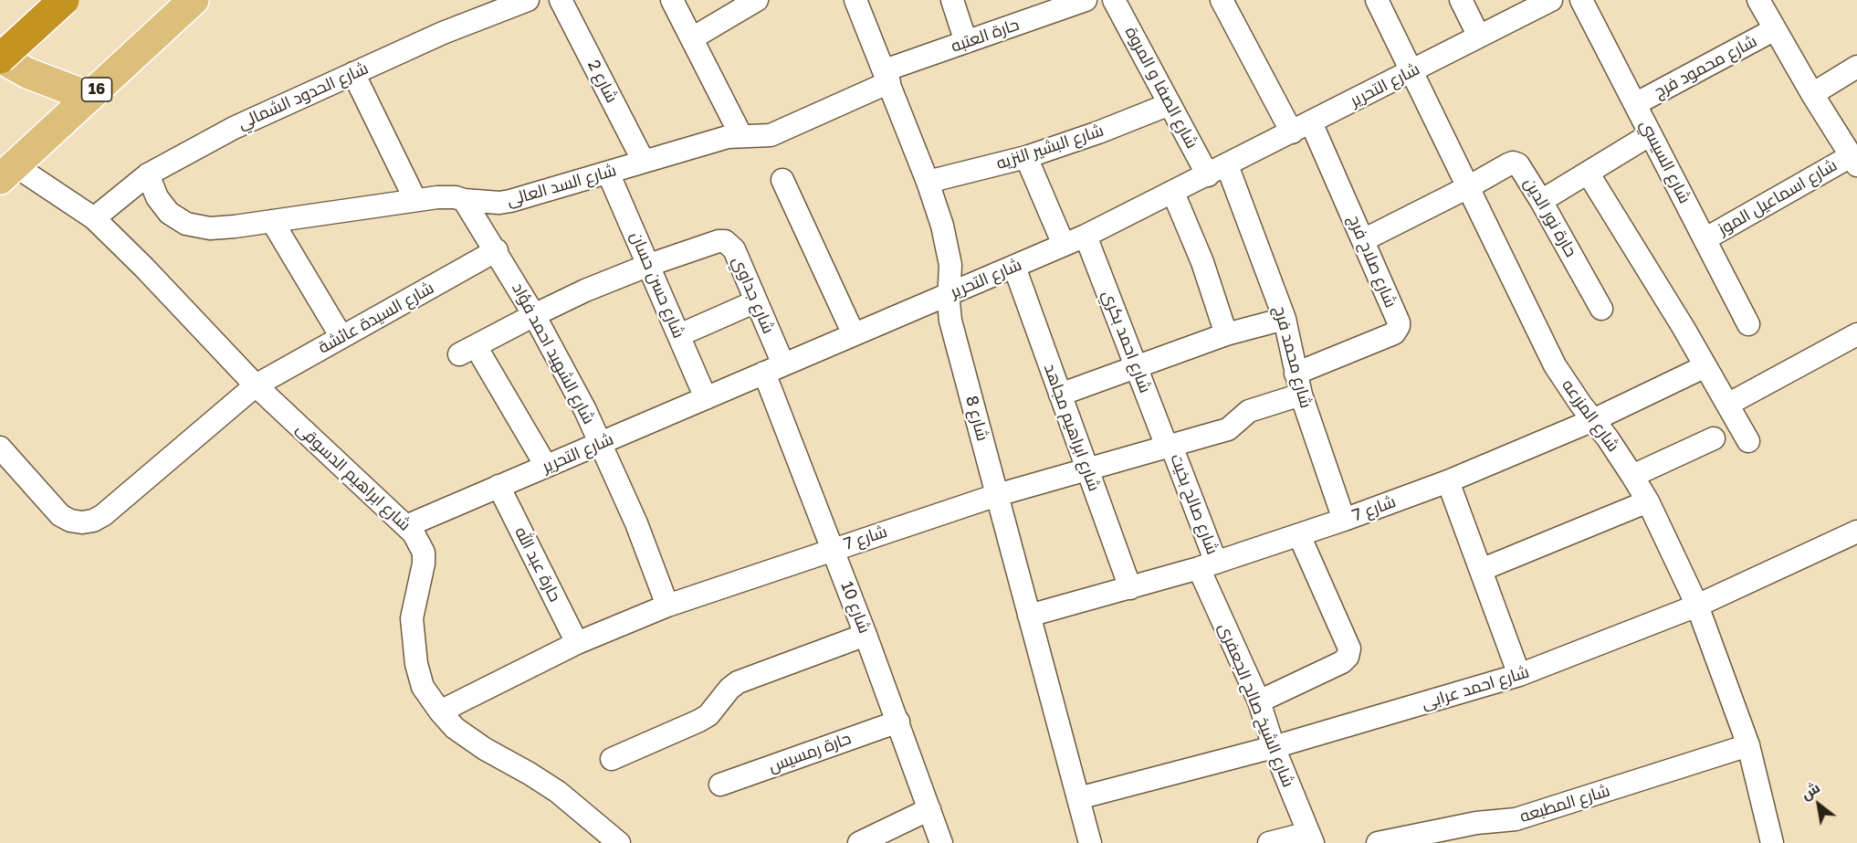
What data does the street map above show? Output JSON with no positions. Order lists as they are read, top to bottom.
{
  "streets": {
    "highway": ["16"],
    "street": [
      "حارة العتبه",
      "شارع محمود فرج",
      "شارع 2",
      "شارع التحرير",
      "شارع الصفا و المروة",
      "شارع الحدود الشمالي",
      "شارع البشير النزيه",
      "شارع السيسي",
      "شارع السد العالى",
      "شارع اسماعيل الموز",
      "حارة نور الدين",
      "شارع صلاح فرج",
      "شارع حسن حسان",
      "شارع جداوي",
      "شارع السيدة عائشة",
      "شارع احمد بكري",
      "شارع الشهيد احمد فؤاد",
      "شارع محمد فرج",
      "شارع المزرعه",
      "شارع 8",
      "شارع ابراهيم مجاهد",
      "شارع ابراهيم الدسوقى",
      "شارع صالح بخيت",
      "شارع 7",
      "حارة عبد الله",
      "شارع 10",
      "شارع احمد عرابى",
      "شارع الشيخ صالح الجعفرى",
      "حارة رمسيس",
      "شارع المطبعه"
    ]
  },
  "crossings": [
    ["حارة العتبه", "شارع السد العالى"],
    ["حارة العتبه", "شارع 8"],
    ["شارع محمود فرج", "شارع السيسي"],
    ["شارع 2", "شارع السد العالى"],
    ["شارع التحرير", "شارع الصفا و المروة"],
    ["شارع التحرير", "شارع صلاح فرج"],
    ["شارع التحرير", "شارع حسن حسان"],
    ["شارع التحرير", "شارع جداوي"],
    ["شارع التحرير", "شارع احمد بكري"],
    ["شارع التحرير", "شارع الشهيد احمد فؤاد"],
    ["شارع التحرير", "شارع محمد فرج"],
    ["شارع التحرير", "شارع المزرعه"],
    ["شارع التحرير", "شارع 8"],
    ["شارع التحرير", "شارع ابراهيم مجاهد"],
    ["شارع التحرير", "شارع ابراهيم الدسوقى"],
    ["شارع التحرير", "حارة عبد الله"],
    ["شارع التحرير", "شارع 10"],
    ["شارع الصفا و المروة", "شارع البشير النزيه"],
    ["شارع الصفا و المروة", "شارع محمد فرج"],
    ["16", "شارع ابراهيم الدسوقى"],
    ["شارع الحدود الشمالي", "شارع السد العالى"],
    ["شارع الحدود الشمالي", "شارع ابراهيم الدسوقى"],
    ["شارع البشير النزيه", "شارع 8"],
    ["شارع السيسي", "شارع اسماعيل الموز"],
    ["شارع السد العالى", "شارع حسن حسان"],
    ["شارع السد العالى", "شارع الشهيد احمد فؤاد"],
    ["شارع السد العالى", "شارع 8"],
    ["حارة نور الدين", "شارع صلاح فرج"],
    ["حارة نور الدين", "شارع المزرعه"],
    ["شارع صلاح فرج", "شارع محمد فرج"],
    ["شارع صلاح فرج", "شارع 7"],
    ["شارع حسن حسان", "شارع جداوي"],
    ["شارع جداوي", "شارع 10"],
    ["شارع السيدة عائشة", "شارع الشهيد احمد فؤاد"],
    ["شارع السيدة عائشة", "شارع ابراهيم الدسوقى"],
    ["شارع احمد بكري", "شارع صالح بخيت"],
    ["شارع احمد بكري", "شارع 7"],
    ["شارع الشهيد احمد فؤاد", "شارع 7"],
    ["شارع محمد فرج", "شارع 7"],
    ["شارع المزرعه", "شارع 7"],
    ["شارع المزرعه", "شارع احمد عرابى"],
    ["شارع المزرعه", "شارع المطبعه"],
    ["شارع 8", "شارع 7"],
    ["شارع 8", "شارع احمد عرابى"],
    ["شارع ابراهيم مجاهد", "شارع 7"],
    ["شارع ابراهيم الدسوقى", "شارع 7"],
    ["شارع صالح بخيت", "شارع 7"],
    ["شارع صالح بخيت", "شارع الشيخ صالح الجعفرى"],
    ["شارع 7", "حارة عبد الله"],
    ["شارع 7", "شارع 10"],
    ["شارع 7", "شارع الشيخ صالح الجعفرى"],
    ["شارع 10", "حارة رمسيس"],
    ["شارع احمد عرابى", "شارع الشيخ صالح الجعفرى"]
  ],
  "north": "top left"
}
